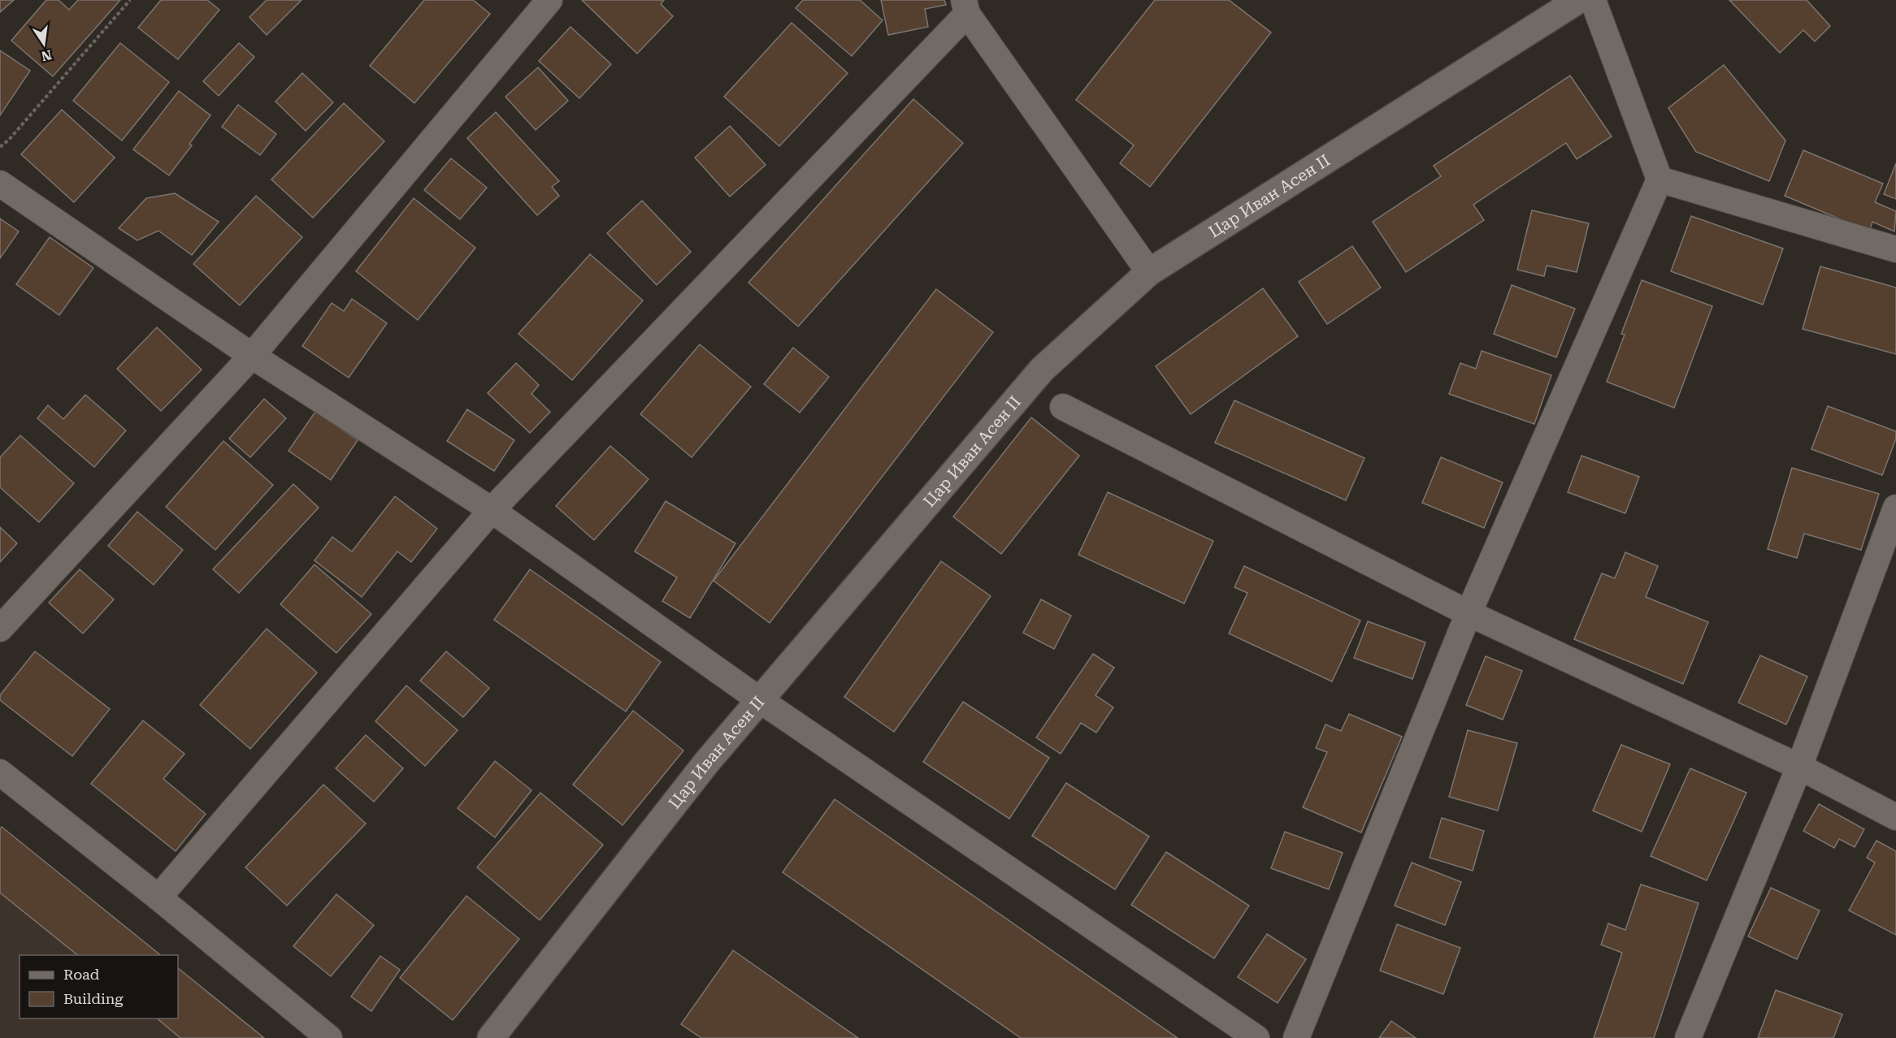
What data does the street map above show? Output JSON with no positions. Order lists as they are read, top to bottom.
{
  "streets": {
    "street": ["Цар Иван Асен II"]
  },
  "legend": ["Road", "Building"],
  "north": "bottom"
}
